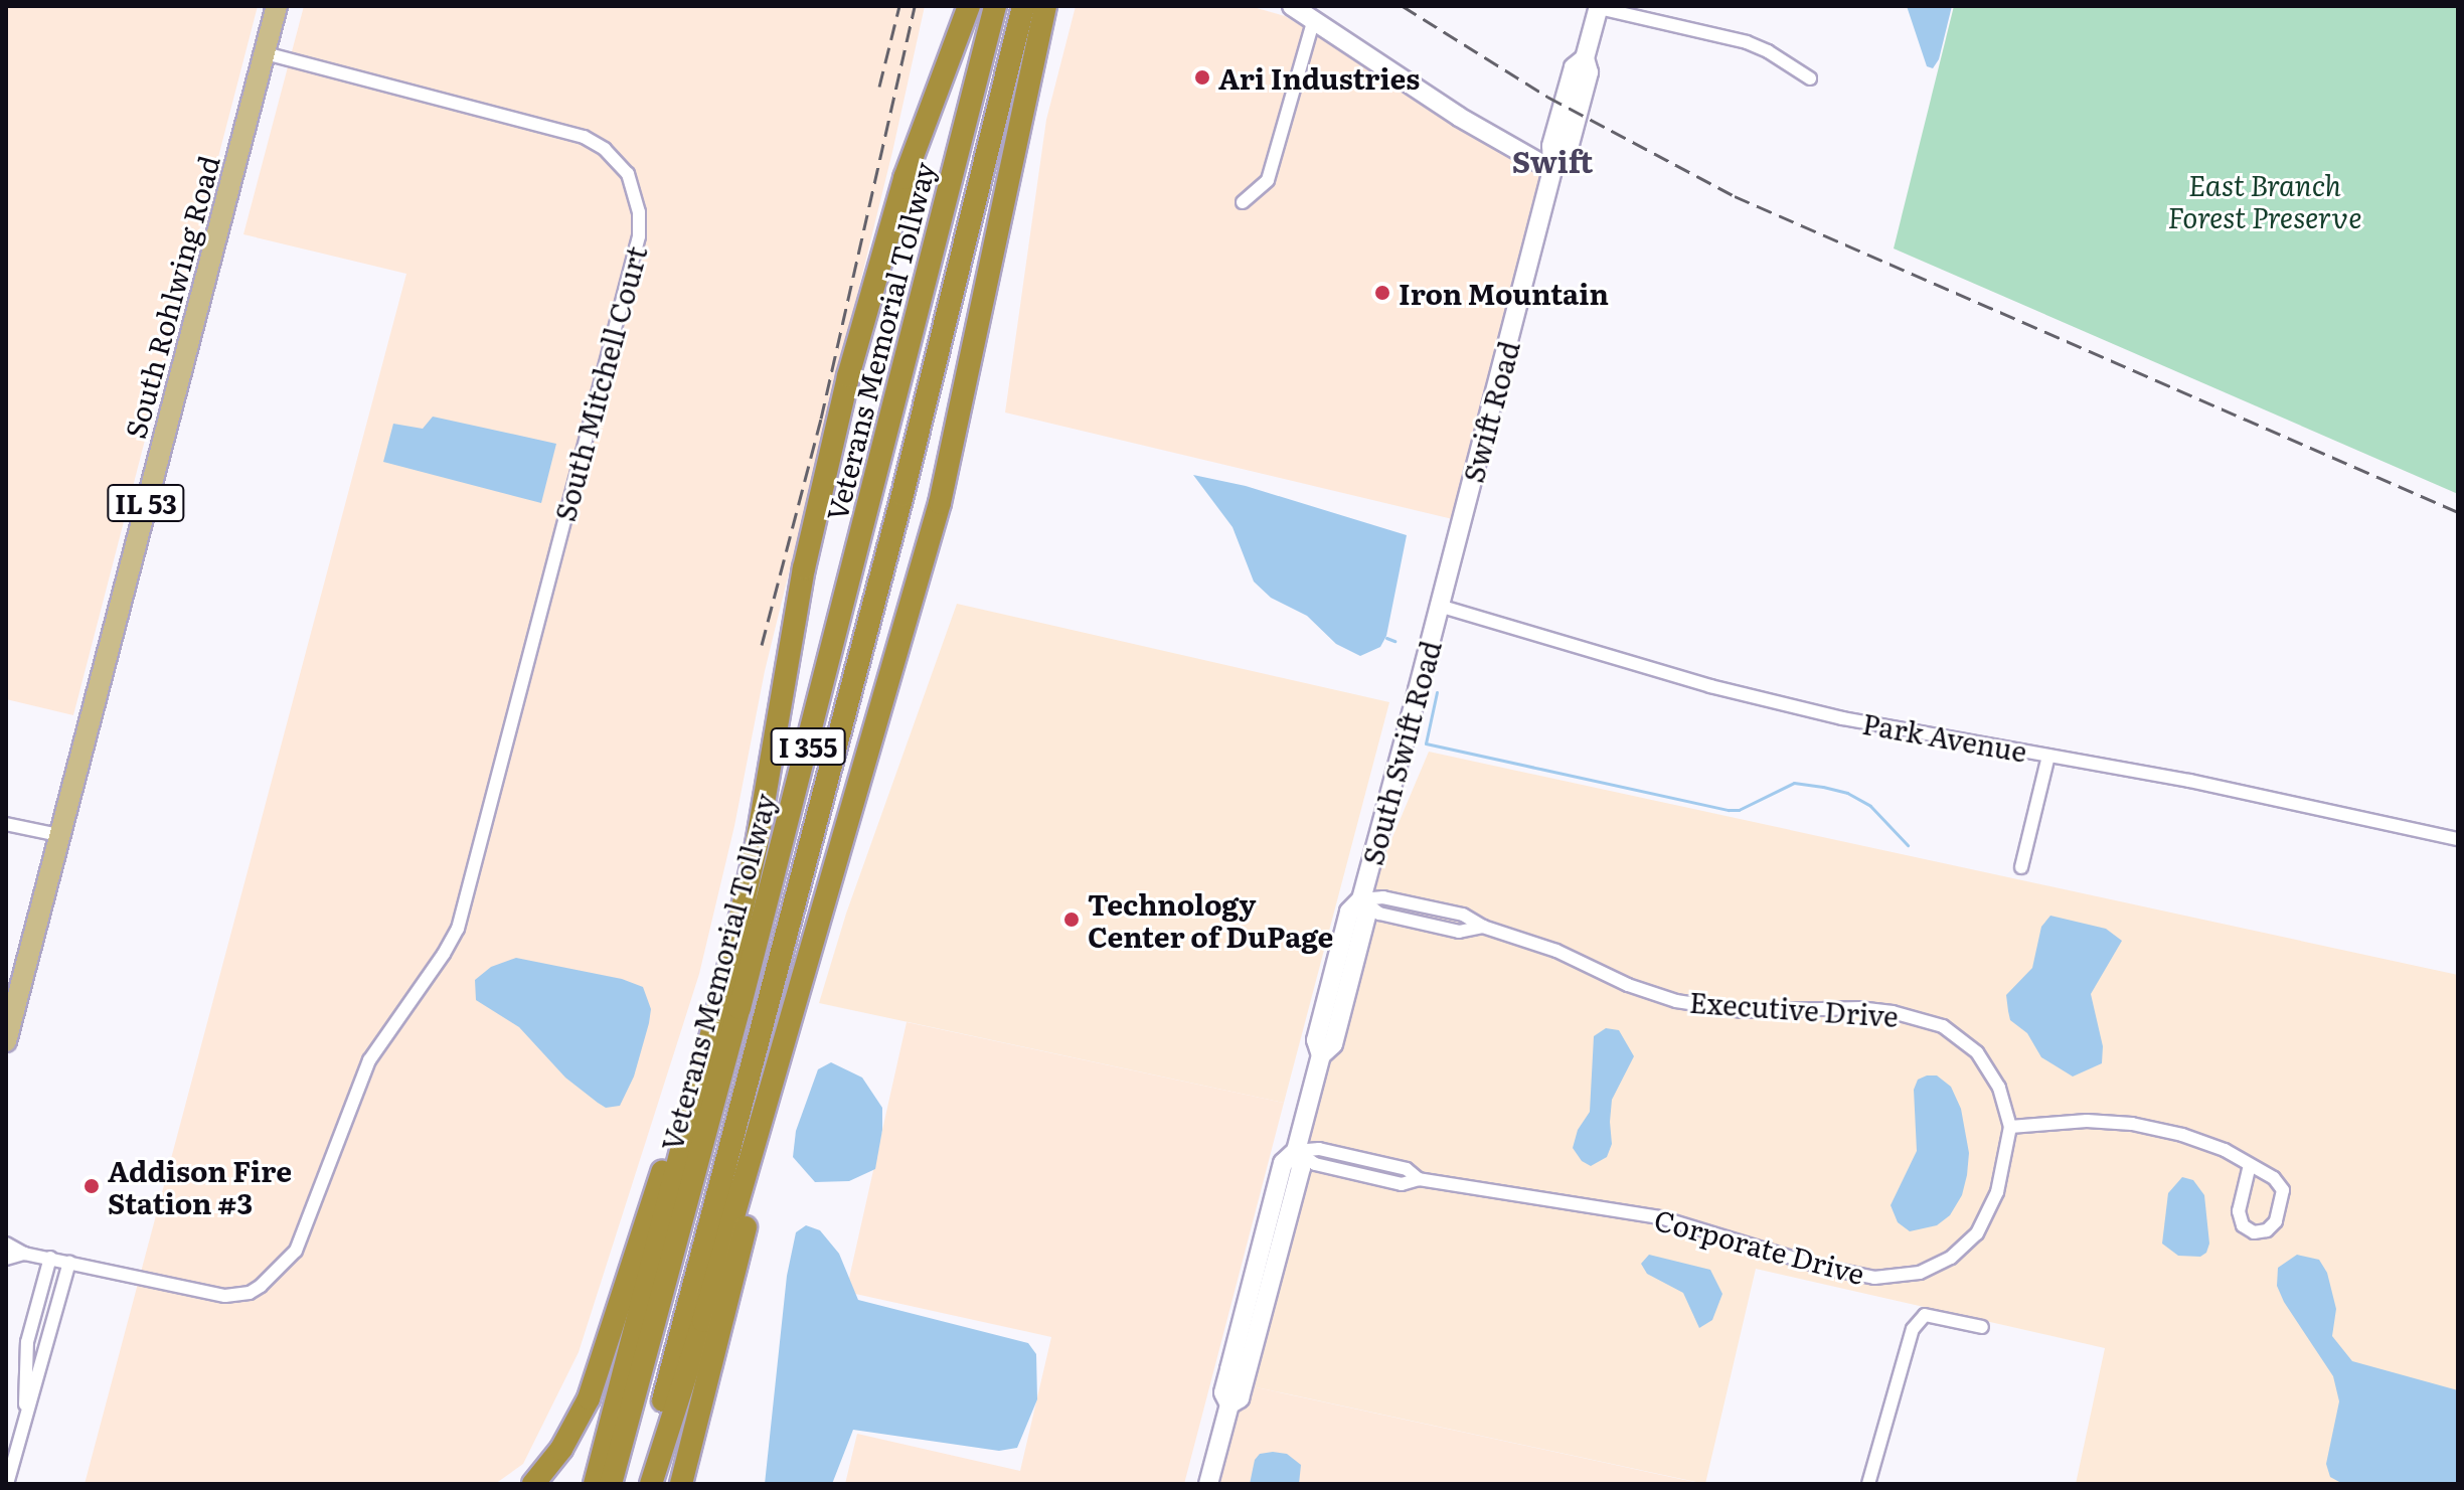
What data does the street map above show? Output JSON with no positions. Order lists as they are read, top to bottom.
{
  "streets": {
    "highway": ["Veterans Memorial Tollway", "I 355"],
    "main road": ["South Rohlwing Road", "IL 53"],
    "street": [
      "South Mitchell Court",
      "Swift Road",
      "Park Avenue",
      "South Swift Road",
      "Executive Drive",
      "Corporate Drive"
    ]
  },
  "crossings": [
    ["South Rohlwing Road", "South Mitchell Court"],
    ["South Rohlwing Road", "IL 53"],
    ["Swift Road", "Park Avenue"],
    ["Swift Road", "South Swift Road"],
    ["Park Avenue", "South Swift Road"],
    ["South Swift Road", "Executive Drive"],
    ["South Swift Road", "Corporate Drive"],
    ["Executive Drive", "Corporate Drive"]
  ],
  "districts": ["Swift"],
  "parks": ["East Branch Forest Preserve"],
  "places": [
    "Ari Industries",
    "Iron Mountain",
    "Technology Center of DuPage",
    "Addison Fire Station #3"
  ]
}
